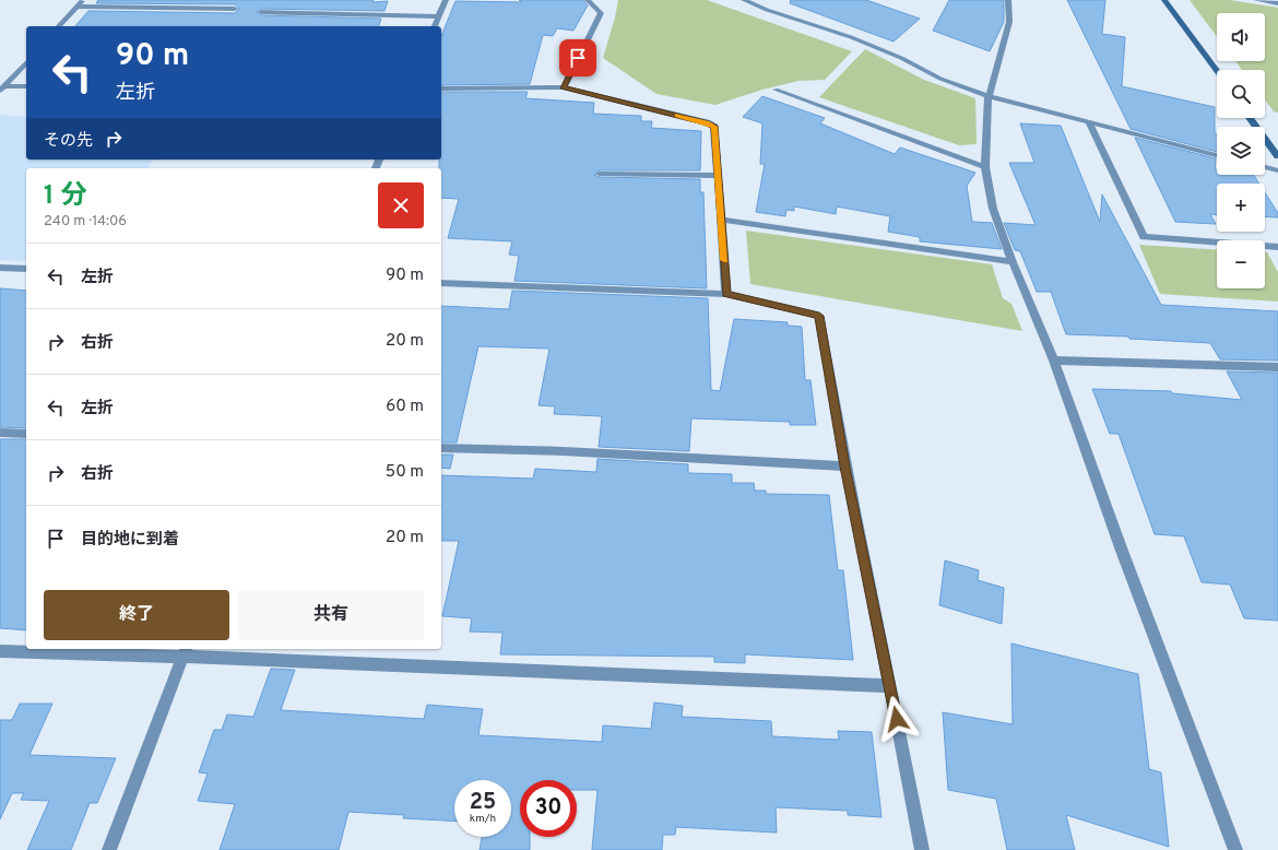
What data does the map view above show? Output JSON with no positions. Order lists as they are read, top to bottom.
{
  "page": {
    "map_buttons": ["+", "−"],
    "turn": ["90 m", "左折"],
    "then": "その先",
    "heading": ["1 分", "240 m · 14:06"],
    "list": [
      {
        "name": "左折",
        "value": "90 m"
      },
      {
        "name": "右折",
        "value": "20 m"
      },
      {
        "name": "左折",
        "value": "60 m"
      },
      {
        "name": "右折",
        "value": "50 m"
      },
      {
        "name": "目的地に到着",
        "value": "20 m"
      }
    ],
    "buttons": ["終了", "共有"],
    "speed": "25 km/h",
    "limit": "30"
  }
}
